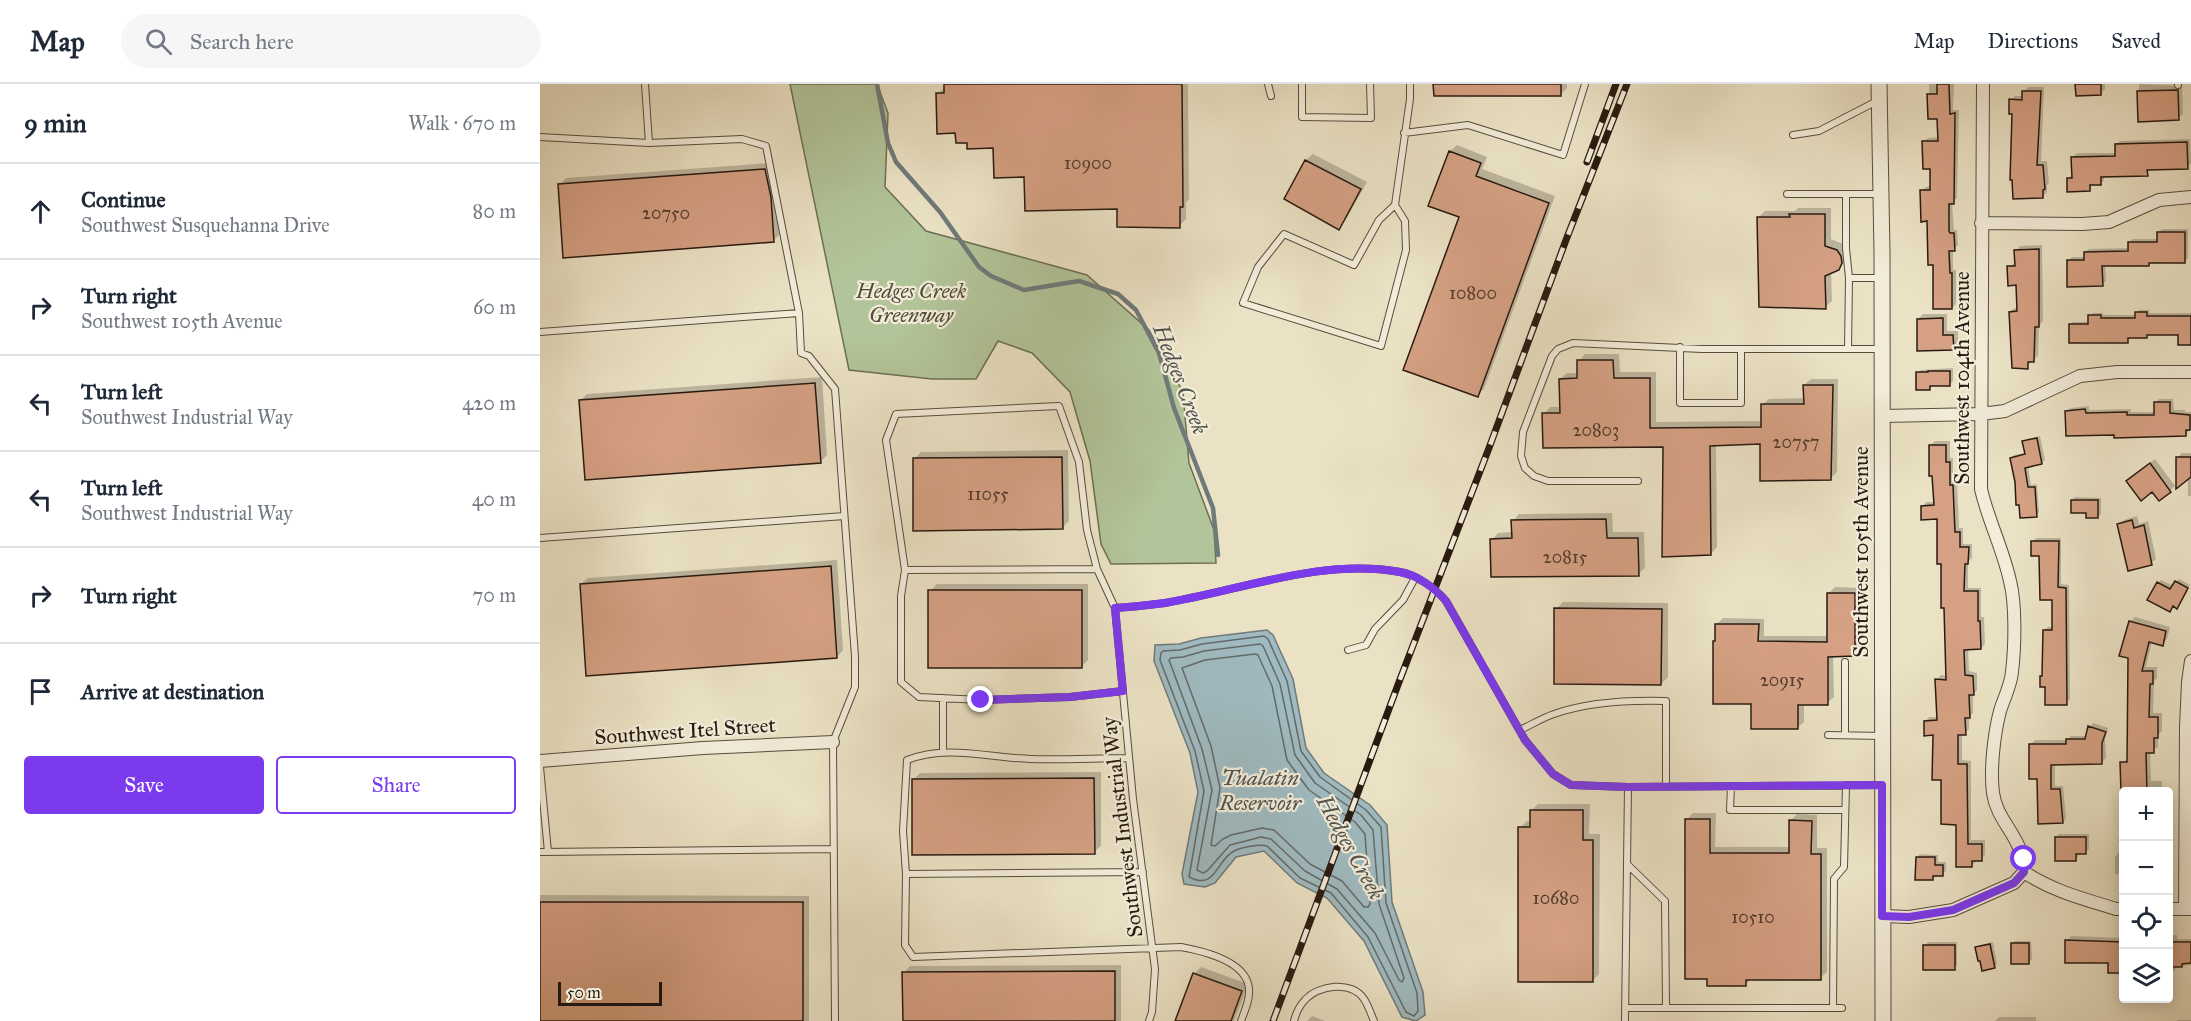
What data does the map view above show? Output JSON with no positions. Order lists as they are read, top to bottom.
{
  "streets": {
    "street": ["Southwest 104th Avenue", "Southwest 105th Avenue", "Southwest Itel Street"],
    "lane": ["Southwest Industrial Way"]
  },
  "water": ["Hedges Creek", "Tualatin Reservoir"],
  "parks": ["Hedges Creek Greenway"],
  "house_numbers": [
    "10900",
    "20750",
    "10800",
    "20803",
    "20757",
    "11055",
    "20815",
    "20915",
    "10680",
    "10510"
  ],
  "scale_bar": "50 m",
  "page": {
    "header": "Map",
    "search": "Search here",
    "nav": ["Map", "Directions", "Saved"],
    "heading": ["9 min", "Walk · 670 m"],
    "list": [
      ["Continue", "Southwest Susquehanna Drive", "80 m"],
      ["Turn right", "Southwest 105th Avenue", "60 m"],
      ["Turn left", "Southwest Industrial Way", "420 m"],
      ["Turn left", "Southwest Industrial Way", "40 m"],
      ["Turn right", "70 m"],
      "Arrive at destination"
    ],
    "buttons": ["Save", "Share"],
    "map_buttons": ["+", "−"],
    "scale": "50 m"
  }
}
